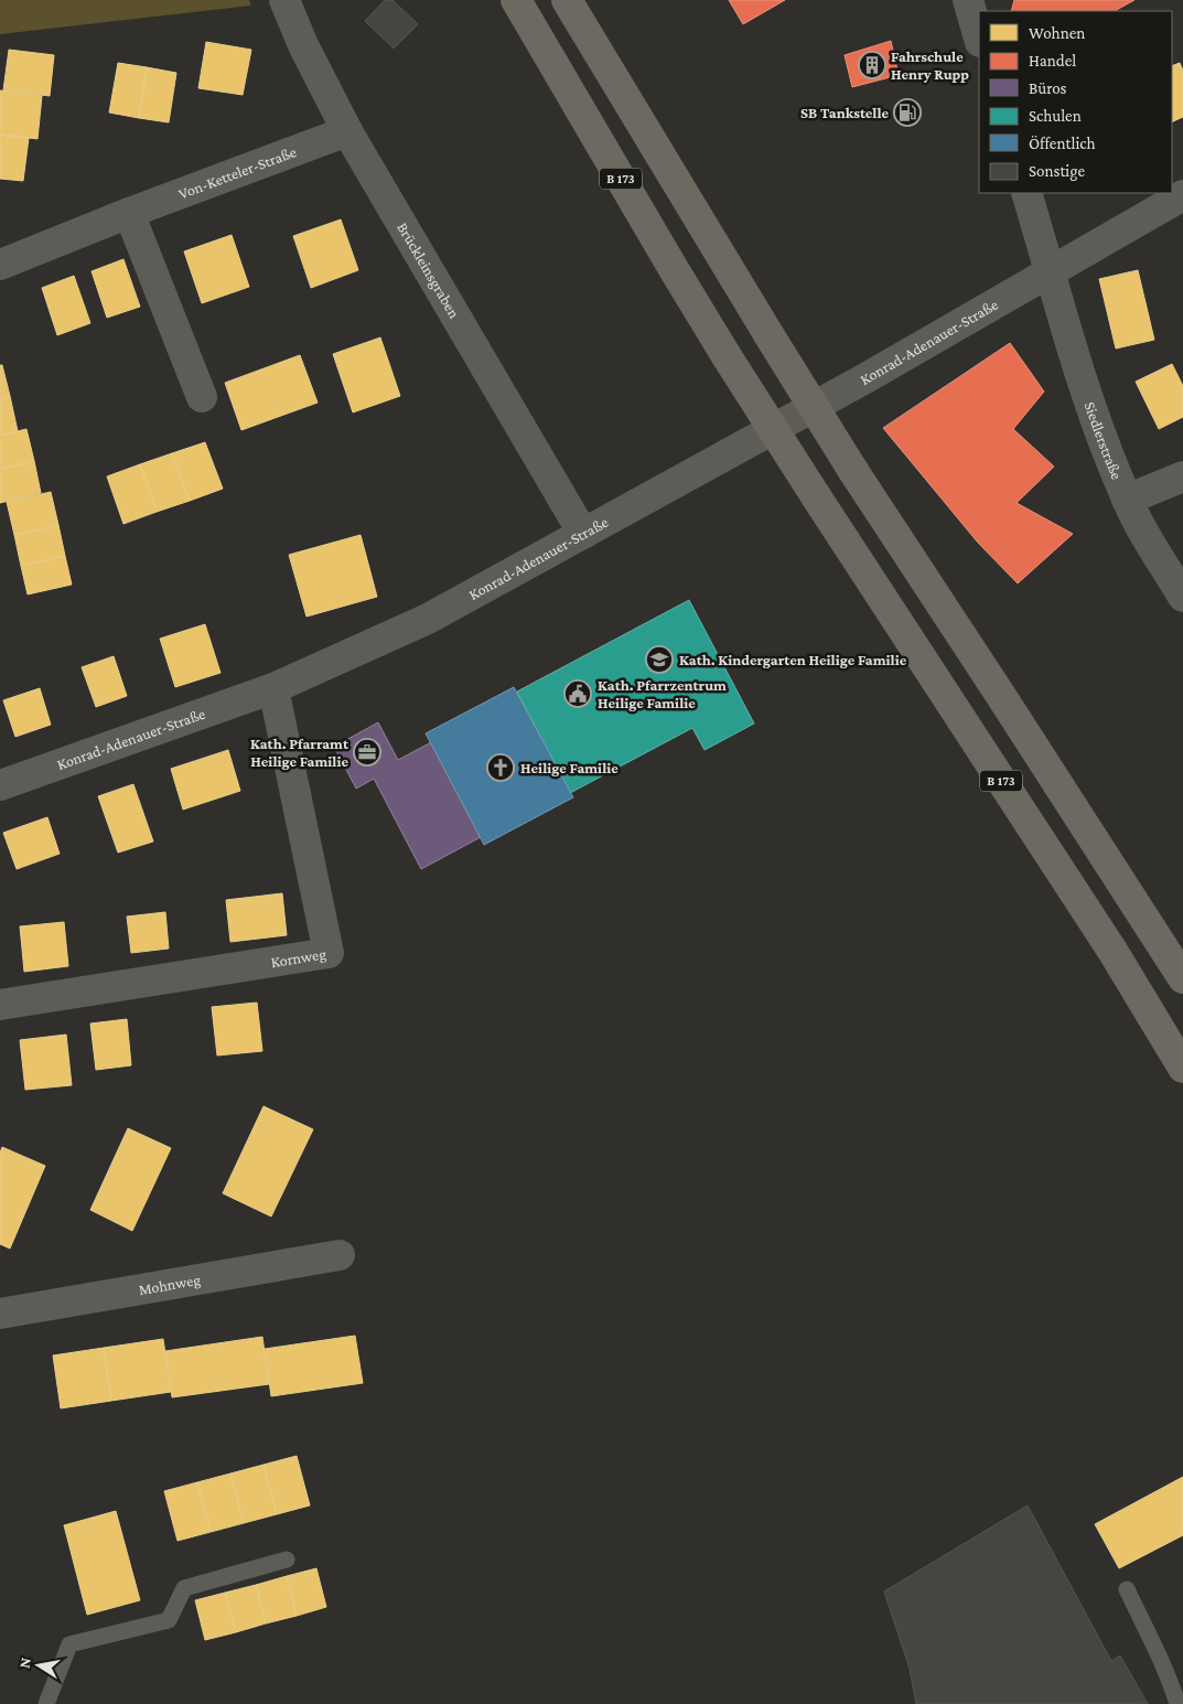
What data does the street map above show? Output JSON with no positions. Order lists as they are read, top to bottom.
{
  "streets": {
    "highway": ["B 173"],
    "street": [
      "Von-Ketteler-Straße",
      "Brückleinsgraben",
      "Konrad-Adenauer-Straße",
      "Siedlerstraße",
      "Kornweg",
      "Mohnweg"
    ]
  },
  "crossings": [
    ["Von-Ketteler-Straße", "Brückleinsgraben"],
    ["Brückleinsgraben", "Konrad-Adenauer-Straße"],
    ["Konrad-Adenauer-Straße", "Siedlerstraße"],
    ["Konrad-Adenauer-Straße", "Kornweg"]
  ],
  "places": {
    "building": ["Fahrschule Henry Rupp"],
    "fuel station": ["SB Tankstelle"],
    "school or university": ["Kath. Kindergarten Heilige Familie"],
    "public building": ["Kath. Pfarrzentrum Heilige Familie"],
    "office": ["Kath. Pfarramt Heilige Familie"],
    "church": ["Heilige Familie"]
  },
  "legend": [
    "Wohnen",
    "Handel",
    "Büros",
    "Schulen",
    "Öffentlich",
    "Sonstige"
  ],
  "north": "left"
}
